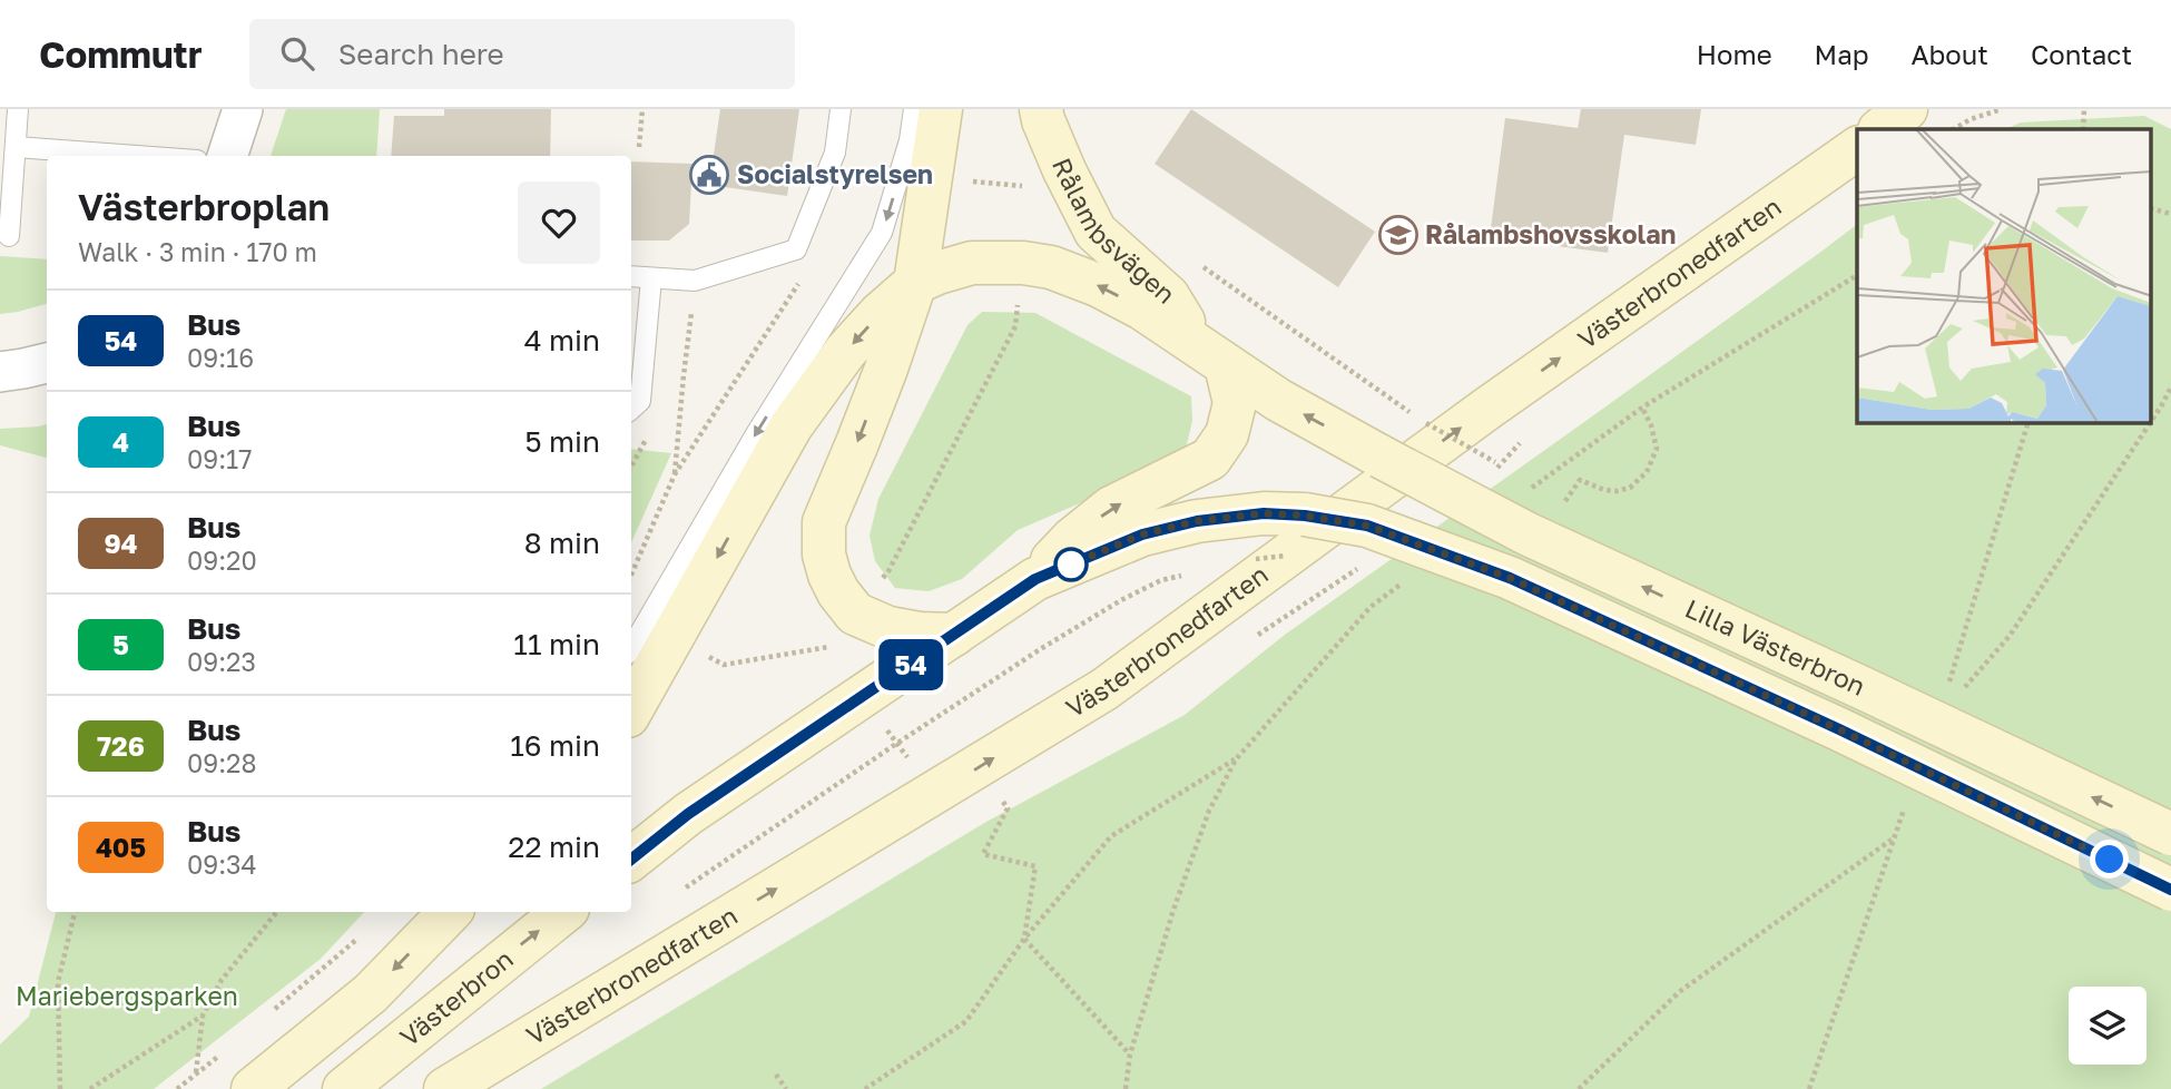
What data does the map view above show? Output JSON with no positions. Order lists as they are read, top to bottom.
{
  "streets": {
    "main road": [
      "Rålambsvägen",
      "Västerbronedfarten",
      "Lilla Västerbron",
      "Västerbron"
    ]
  },
  "crossings": [
    ["Rålambsvägen", "Lilla Västerbron"]
  ],
  "parks": ["Mariebergsparken"],
  "places": {
    "public building": ["Socialstyrelsen"],
    "school or university": ["Rålambshovsskolan"]
  },
  "lines": ["bus line 54"],
  "page": {
    "header": "Commutr",
    "search": "Search here",
    "nav": [
      "Home",
      "Map",
      "About",
      "Contact"
    ],
    "on_map": "54",
    "heading": ["Västerbroplan", "Walk · 3 min · 170 m"],
    "list": [
      {
        "mark": "54",
        "name": "Bus",
        "note": "09:16",
        "value": "4 min"
      },
      {
        "mark": "4",
        "name": "Bus",
        "note": "09:17",
        "value": "5 min"
      },
      {
        "mark": "94",
        "name": "Bus",
        "note": "09:20",
        "value": "8 min"
      },
      {
        "mark": "5",
        "name": "Bus",
        "note": "09:23",
        "value": "11 min"
      },
      {
        "mark": "726",
        "name": "Bus",
        "note": "09:28",
        "value": "16 min"
      },
      {
        "mark": "405",
        "name": "Bus",
        "note": "09:34",
        "value": "22 min"
      }
    ]
  }
}
